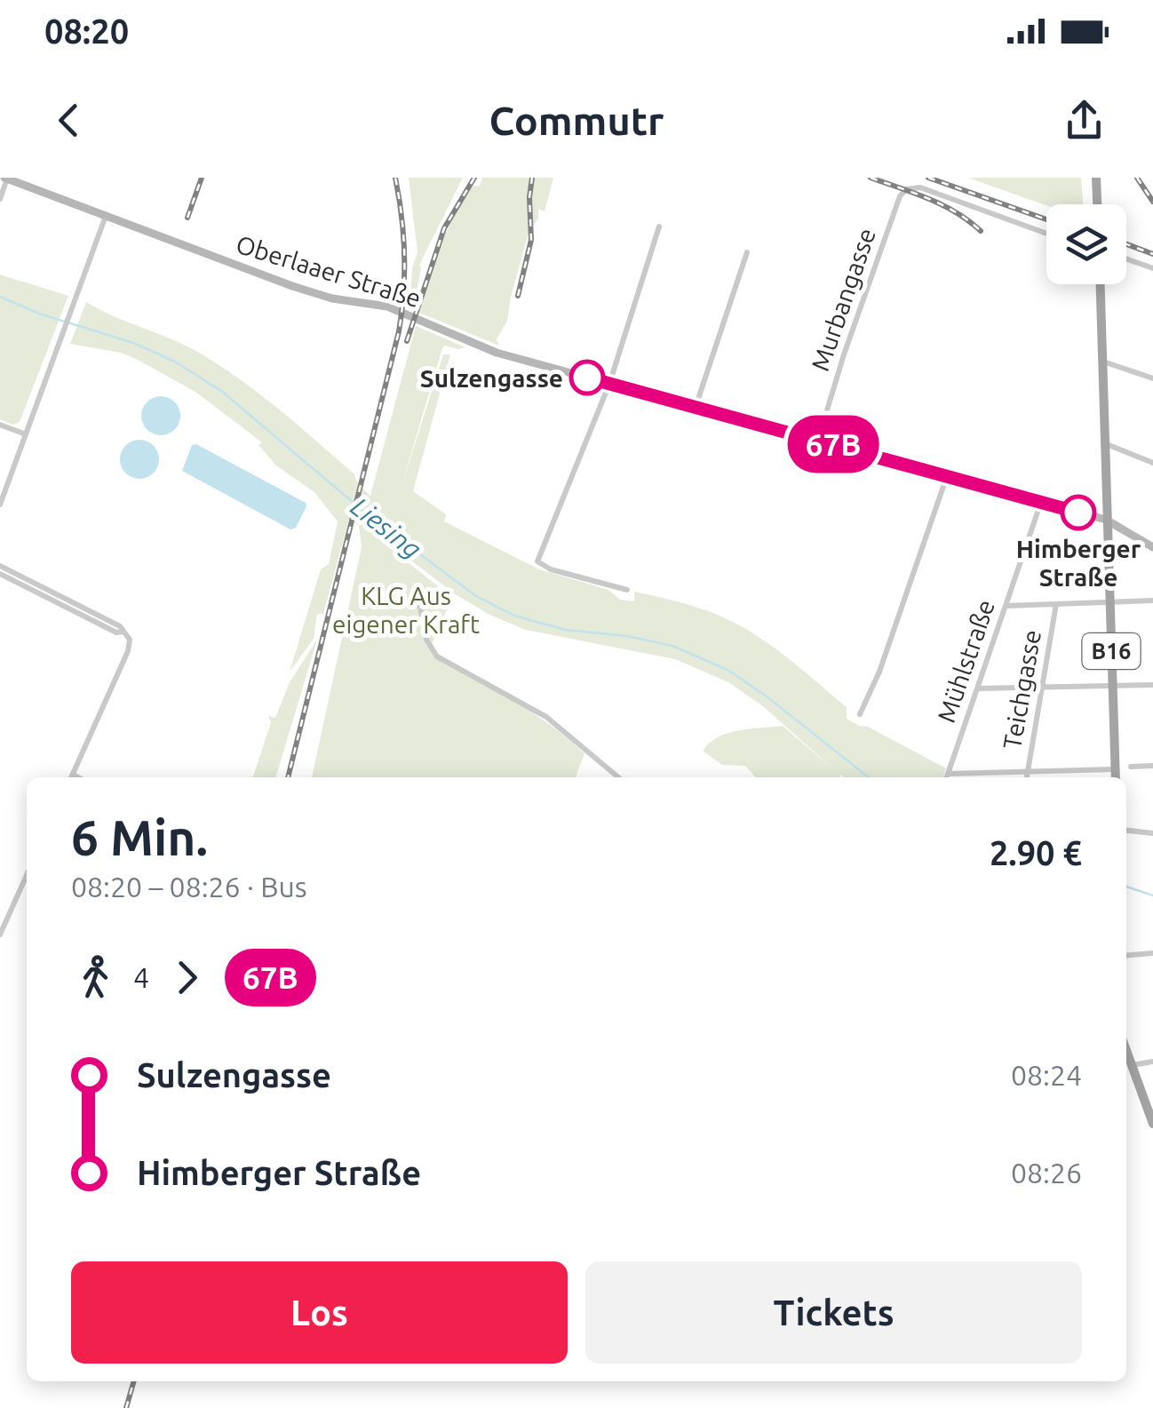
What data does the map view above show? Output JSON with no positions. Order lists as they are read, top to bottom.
{
  "streets": {
    "main road": ["Oberlaaer Straße", "B16"],
    "street": ["Murbangasse", "Mühlstraße", "Teichgasse"]
  },
  "crossings": [
    ["Oberlaaer Straße", "Murbangasse"],
    ["Oberlaaer Straße", "B16"],
    ["Oberlaaer Straße", "Mühlstraße"]
  ],
  "water": ["Liesing"],
  "parks": ["KLG Aus eigener Kraft"],
  "places": ["Sulzengasse", "Himberger Straße"],
  "lines": ["bus line 67B"],
  "page": {
    "status": "08:20",
    "header": "Commutr",
    "on_map": "67B",
    "heading": ["6 Min.", "08:20 – 08:26 · Bus", "2.90 €"],
    "legs": ["4", "67B"],
    "list": [
      {
        "name": "Sulzengasse",
        "value": "08:24"
      },
      {
        "name": "Himberger Straße",
        "value": "08:26"
      }
    ],
    "buttons": ["Los", "Tickets"]
  }
}
